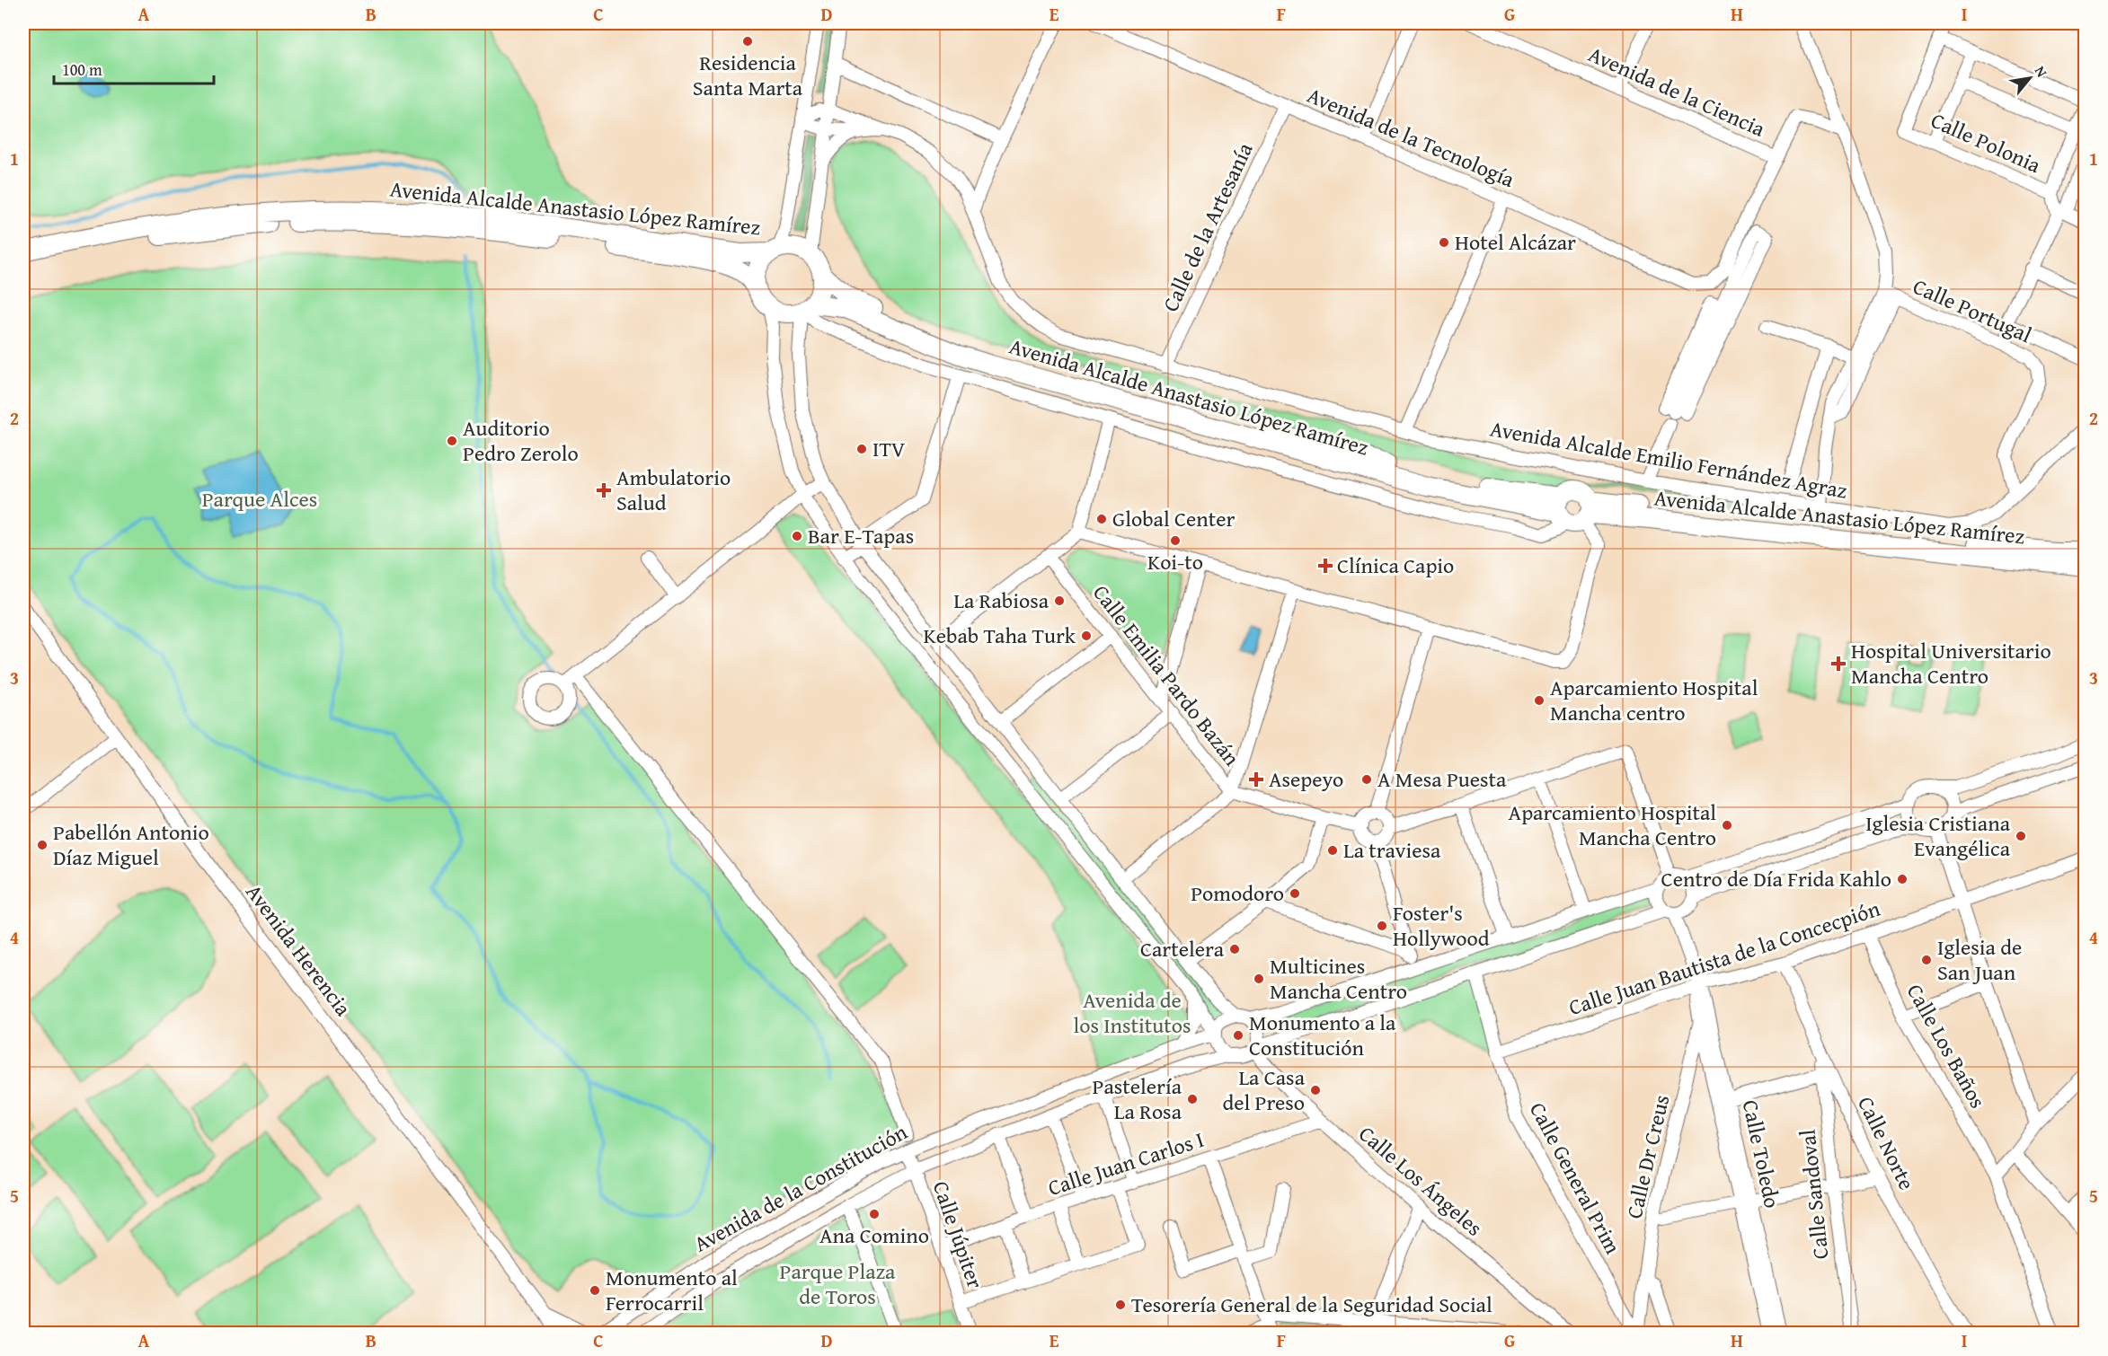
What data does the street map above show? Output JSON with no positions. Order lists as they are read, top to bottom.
{
  "streets": {
    "street": [
      "Avenida de la Ciencia",
      "Avenida de la Tecnología",
      "Calle Polonia",
      "Avenida Alcalde Anastasio López Ramírez",
      "Calle de la Artesanía",
      "Calle Portugal",
      "Avenida Alcalde Emilio Fernández Agraz",
      "Calle Emilia Pardo Bazán",
      "Avenida Herencia",
      "Calle Juan Bautista de la Concecpión",
      "Calle Los Baños",
      "Calle Norte",
      "Calle Toledo",
      "Calle Dr Creus",
      "Calle Juan Carlos I",
      "Calle General Prim",
      "Calle Los Ángeles",
      "Avenida de la Constitución",
      "Calle Sandoval",
      "Calle Júpiter"
    ]
  },
  "crossings": [
    ["Avenida de la Ciencia", "Avenida de la Tecnología"],
    ["Avenida de la Tecnología", "Calle de la Artesanía"],
    ["Calle de la Artesanía", "Avenida Alcalde Emilio Fernández Agraz"],
    ["Calle Portugal", "Avenida Alcalde Emilio Fernández Agraz"],
    ["Avenida Herencia", "Avenida de la Constitución"],
    ["Calle Juan Bautista de la Concecpión", "Calle Los Baños"],
    ["Calle Juan Bautista de la Concecpión", "Calle Norte"],
    ["Calle Juan Bautista de la Concecpión", "Calle Toledo"],
    ["Calle Juan Bautista de la Concecpión", "Calle General Prim"],
    ["Calle Norte", "Calle Sandoval"],
    ["Calle Toledo", "Calle Dr Creus"],
    ["Calle Dr Creus", "Calle General Prim"],
    ["Calle Juan Carlos I", "Calle Los Ángeles"],
    ["Calle Juan Carlos I", "Calle Júpiter"],
    ["Calle Los Ángeles", "Avenida de la Constitución"],
    ["Avenida de la Constitución", "Calle Júpiter"]
  ],
  "parks": ["Parque Alces", "Avenida de los Institutos", "Parque Plaza de Toros"],
  "places": {
    "other": [
      "Residencia Santa Marta",
      "Hotel Alcázar",
      "Auditorio Pedro Zerolo",
      "ITV",
      "Global Center",
      "Bar E-Tapas",
      "Koi-to",
      "La Rabiosa",
      "Kebab Taha Turk",
      "Aparcamiento Hospital Mancha centro",
      "A Mesa Puesta",
      "Aparcamiento Hospital Mancha Centro",
      "Iglesia Cristiana Evangélica",
      "Pabellón Antonio Díaz Miguel",
      "La traviesa",
      "Centro de Día Frida Kahlo",
      "Pomodoro",
      "Foster's Hollywood",
      "Cartelera",
      "Iglesia de San Juan",
      "Multicines Mancha Centro",
      "Monumento a la Constitución",
      "La Casa del Preso",
      "Pastelería La Rosa",
      "Ana Comino",
      "Monumento al Ferrocarril",
      "Tesorería General de la Seguridad Social"
    ],
    "health": [
      "Ambulatorio Salud",
      "Clínica Capio",
      "Hospital Universitario Mancha Centro",
      "Asepeyo"
    ]
  },
  "scale_bar": "100 m",
  "north": "top right",
  "grid": {
    "columns": [
      "A",
      "B",
      "C",
      "D",
      "E",
      "F",
      "G",
      "H",
      "I"
    ],
    "rows": [
      "1",
      "2",
      "3",
      "4",
      "5"
    ]
  }
}
